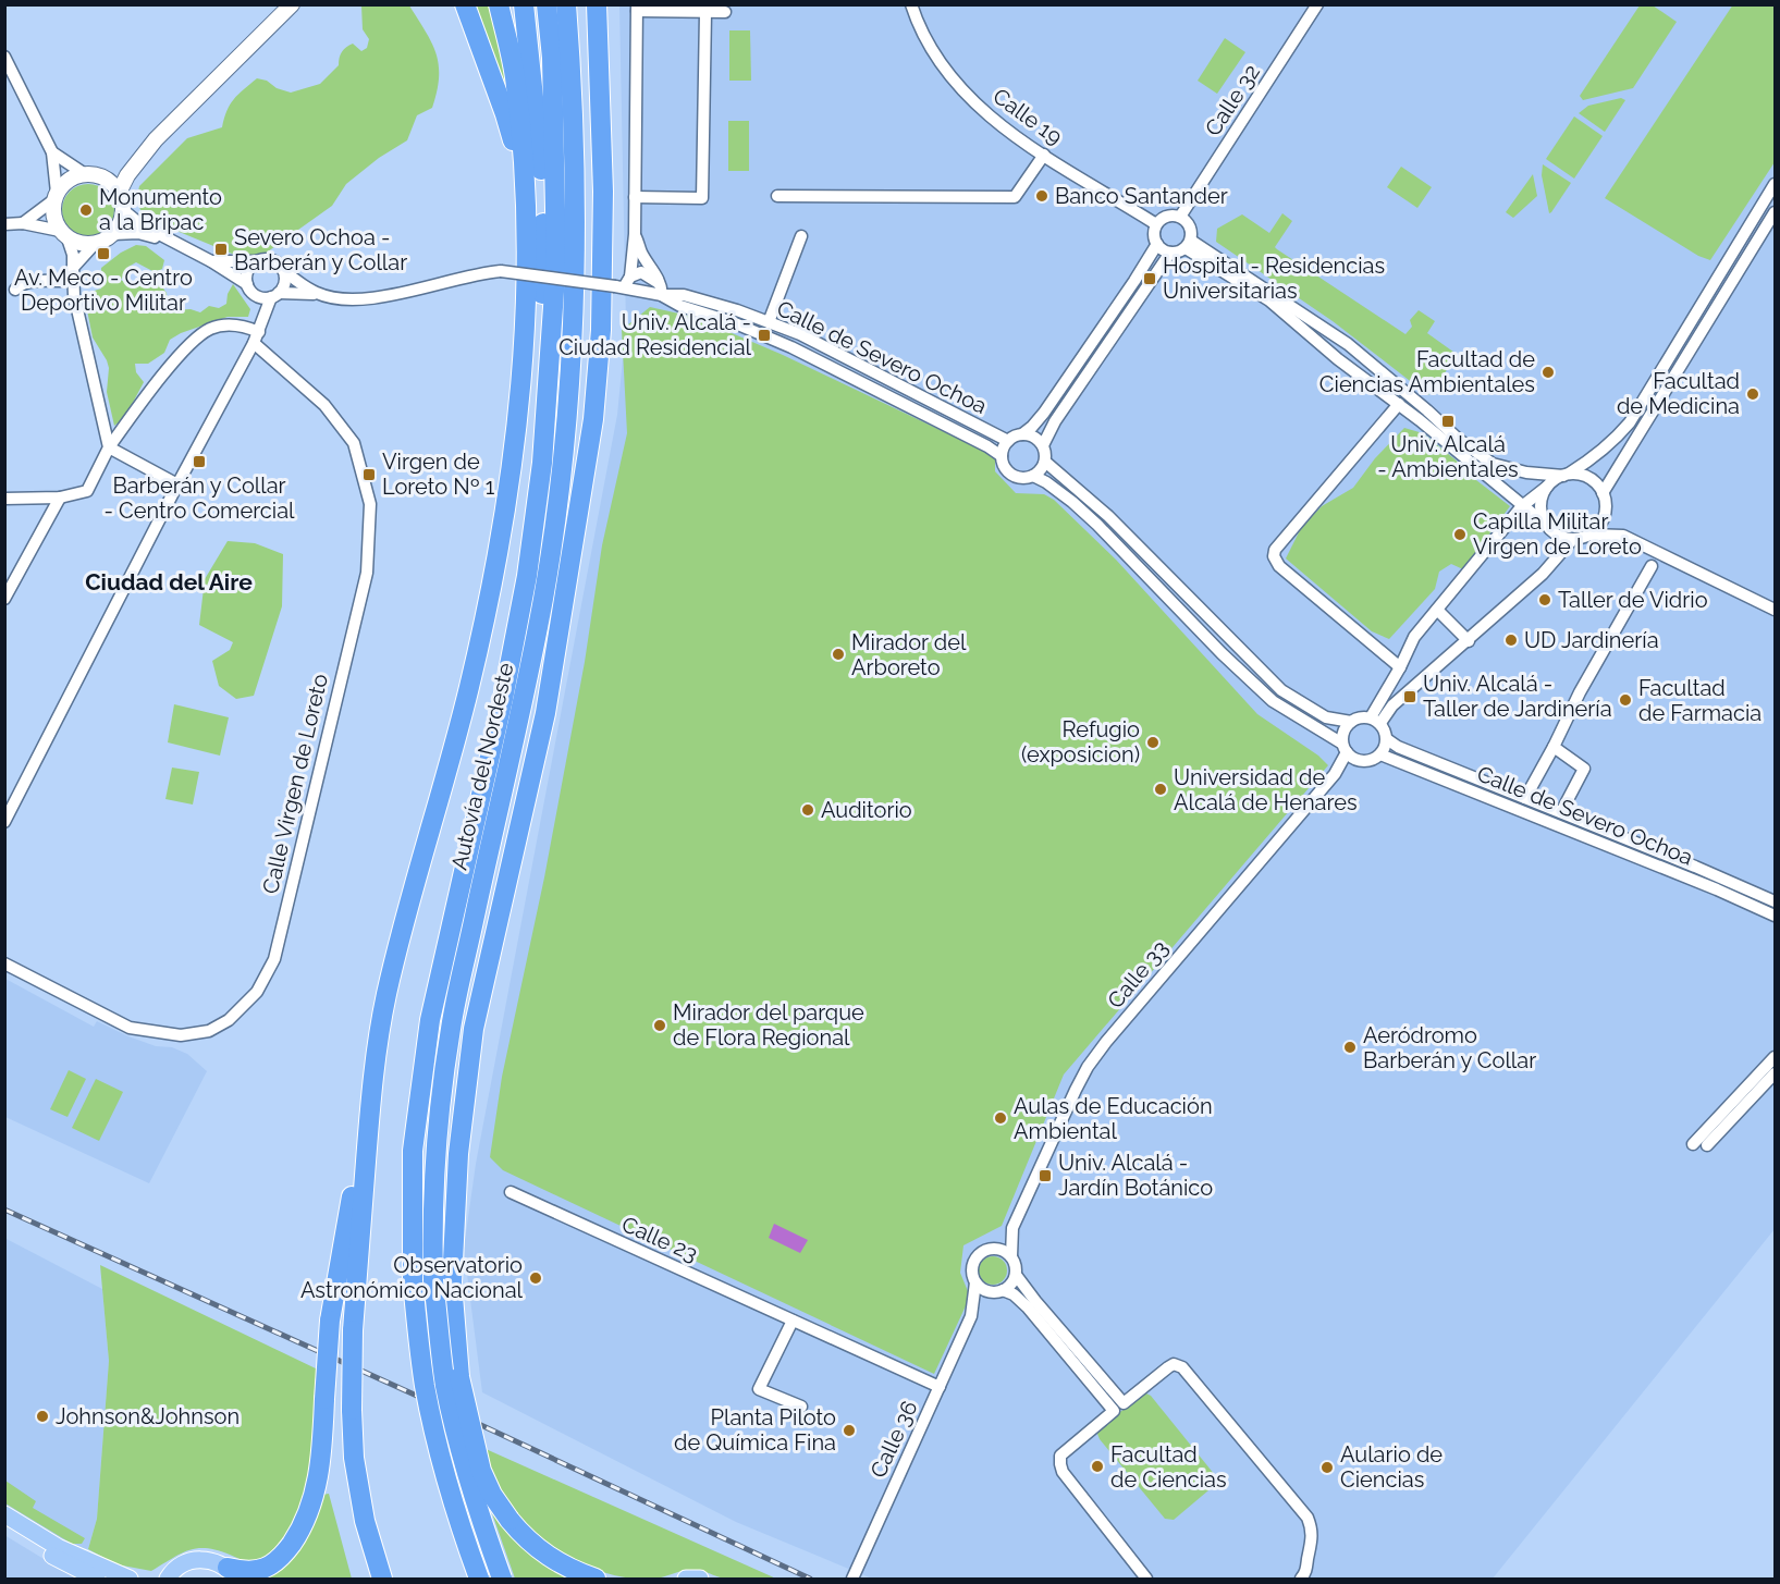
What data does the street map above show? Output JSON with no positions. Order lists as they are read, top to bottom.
{
  "streets": {
    "highway": ["Autovía del Nordeste"],
    "street": [
      "Calle 32",
      "Calle 19",
      "Calle de Severo Ochoa",
      "Calle Virgen de Loreto",
      "Calle 33",
      "Calle 23",
      "Calle 36"
    ]
  },
  "crossings": [
    ["Calle 32", "Calle 19"],
    ["Calle de Severo Ochoa", "Calle 33"],
    ["Calle 33", "Calle 36"],
    ["Calle 23", "Calle 36"]
  ],
  "districts": ["Ciudad del Aire"],
  "places": {
    "other": [
      "Banco Santander",
      "Monumento a la Bripac",
      "Facultad de Ciencias Ambientales",
      "Facultad de Medicina",
      "Capilla Militar Virgen de Loreto",
      "Taller de Vidrio",
      "UD Jardinería",
      "Mirador del Arboreto",
      "Facultad de Farmacia",
      "Refugio (exposicion)",
      "Universidad de Alcalá de Henares",
      "Auditorio",
      "Mirador del parque de Flora Regional",
      "Aeródromo Barberán y Collar",
      "Aulas de Educación Ambiental",
      "Observatorio Astronómico Nacional",
      "Johnson&Johnson",
      "Planta Piloto de Química Fina",
      "Facultad de Ciencias",
      "Aulario de Ciencias"
    ],
    "transit": [
      "Severo Ochoa - Barberán y Collar",
      "Av. Meco - Centro Deportivo Militar",
      "Hospital - Residencias Universitarias",
      "Univ. Alcalá - Ciudad Residencial",
      "Univ. Alcalá - Ambientales",
      "Barberán y Collar - Centro Comercial",
      "Virgen de Loreto Nº 1",
      "Univ. Alcalá - Taller de Jardinería",
      "Univ. Alcalá - Jardín Botánico"
    ]
  }
}
